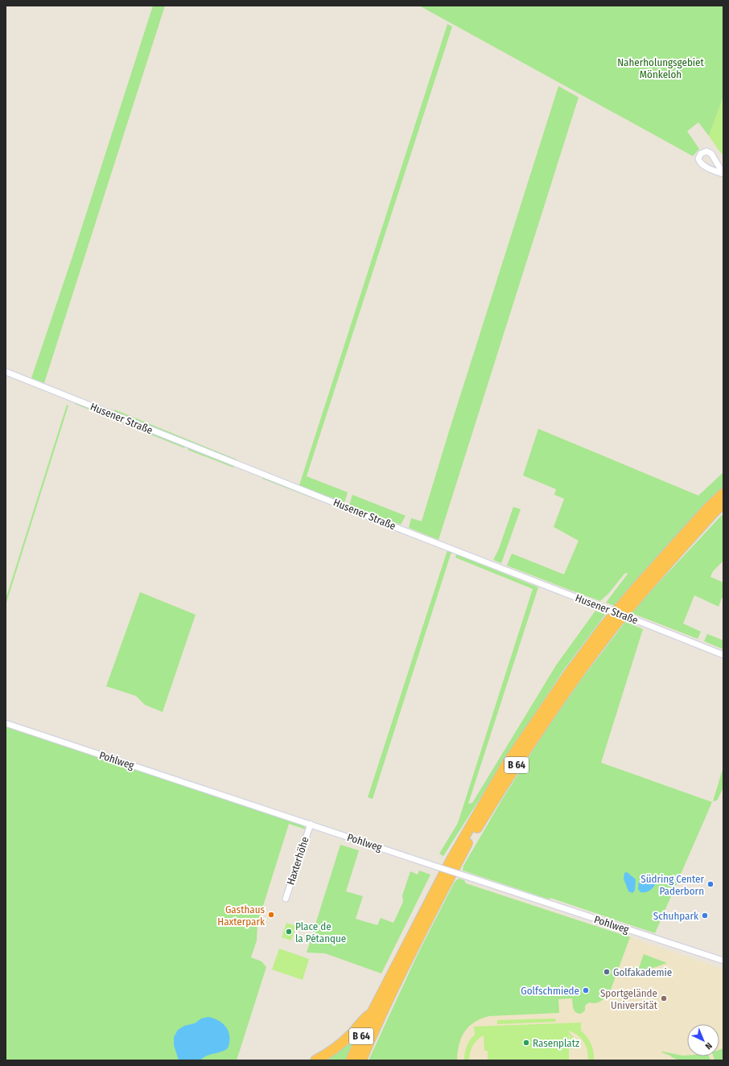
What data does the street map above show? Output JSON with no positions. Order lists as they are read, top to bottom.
{
  "streets": {
    "highway": ["B 64"],
    "street": ["Husener Straße", "Pohlweg", "Haxterhöhe"]
  },
  "crossings": [
    ["Pohlweg", "Haxterhöhe"]
  ],
  "parks": ["Naherholungsgebiet Mönkeloh"],
  "places": [
    "Südring Center Paderborn",
    "Gasthaus Haxterpark",
    "Schuhpark",
    "Place de la Pétanque",
    "Golfakademie",
    "Golfschmiede",
    "Sportgelände Universität",
    "Rasenplatz"
  ],
  "north": "bottom right"
}
